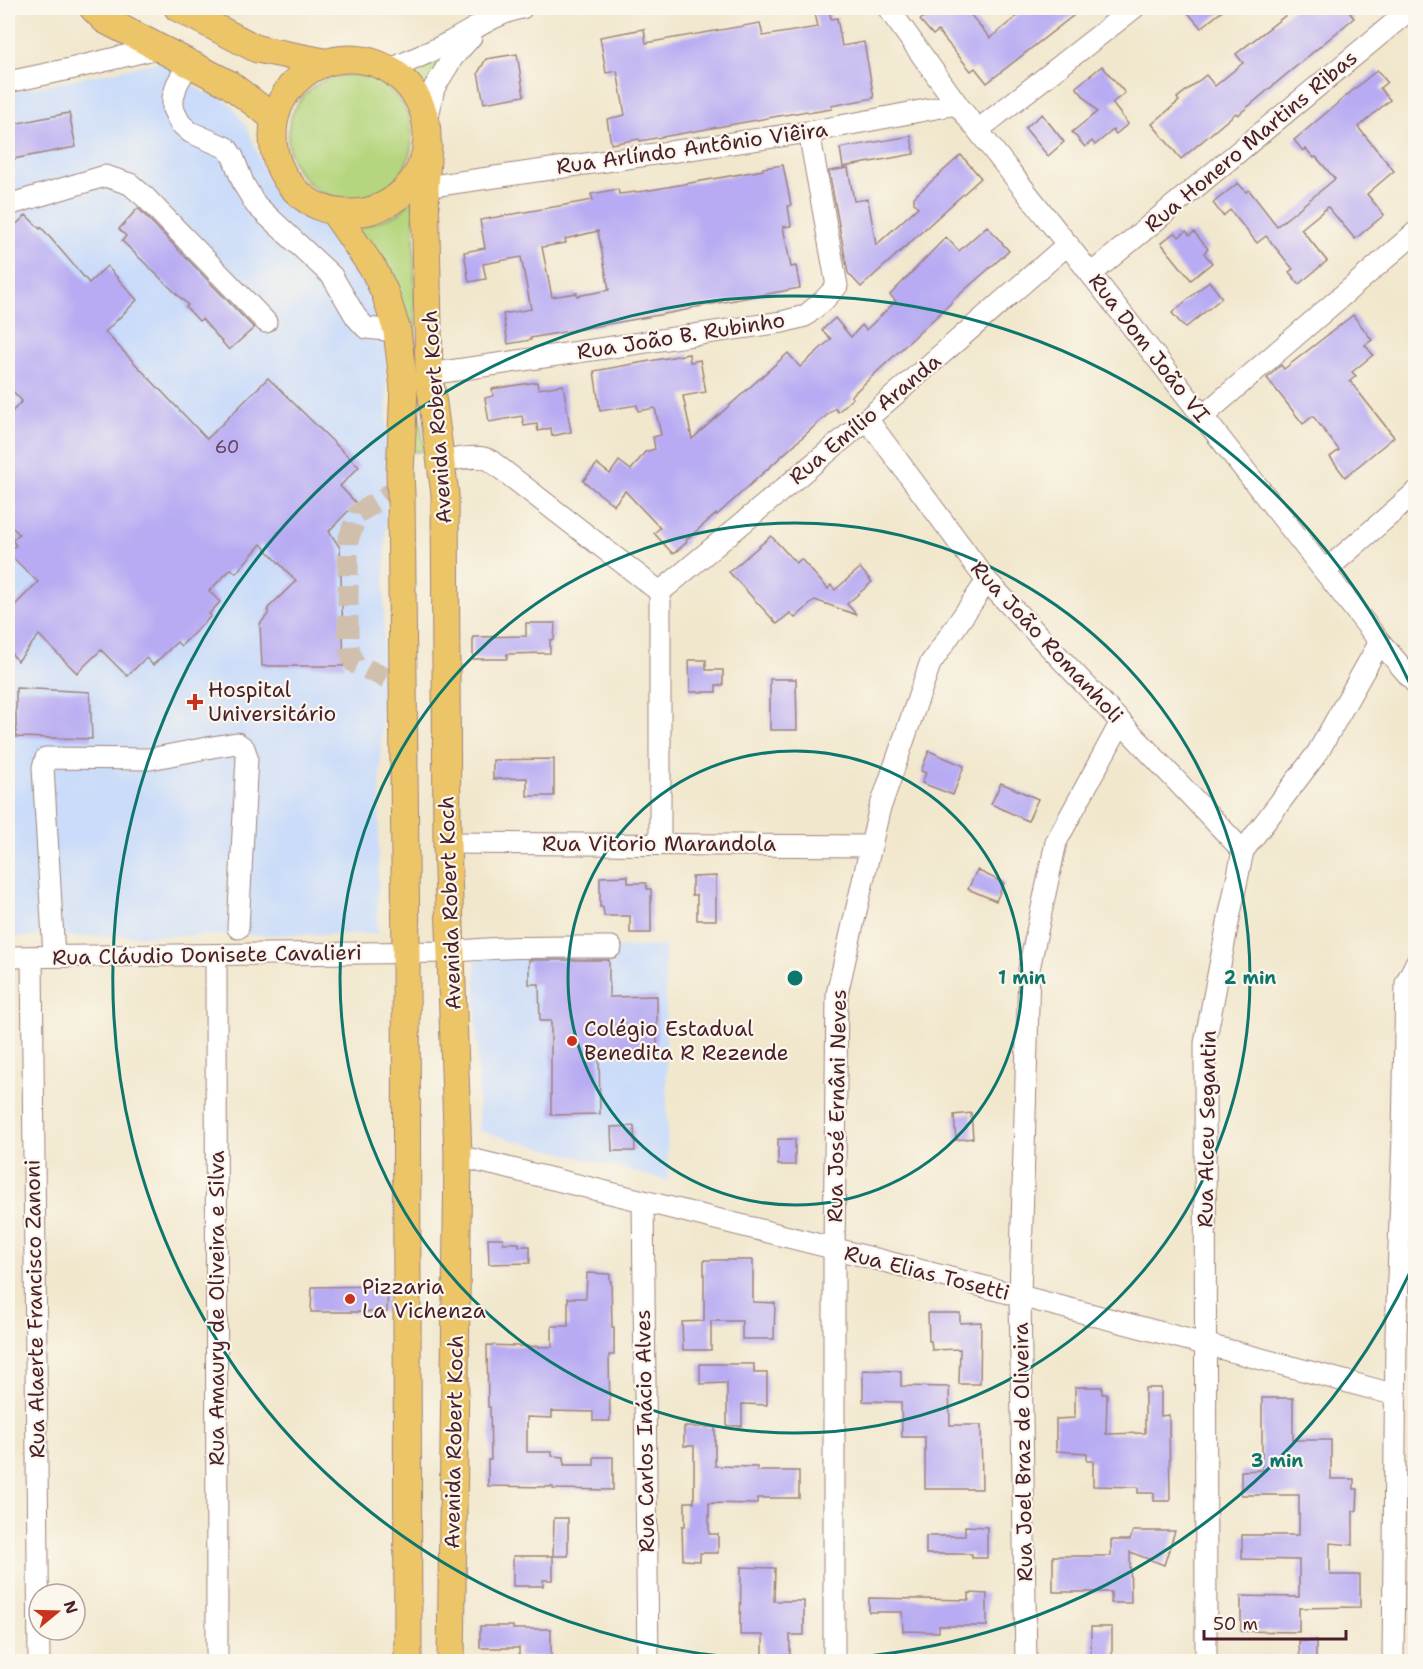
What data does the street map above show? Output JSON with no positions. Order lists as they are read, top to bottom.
{
  "streets": {
    "main road": ["Avenida Robert Koch"],
    "street": [
      "Rua Honero Martins Ribas",
      "Rua Arlíndo Antônio Viêira",
      "Rua João B. Rubinho",
      "Rua Dom João VI",
      "Rua Emílio Aranda",
      "Rua João Romanholi",
      "Rua Vitorio Marandola",
      "Rua Cláudio Donisete Cavalieri",
      "Rua José Ernâni Neves",
      "Rua Alceu Segantin",
      "Rua Elias Tosetti",
      "Rua Amaury de Oliveira e Silva",
      "Rua Alaerte Francisco Zanoni",
      "Rua Carlos Inácio Alves",
      "Rua Joel Braz de Oliveira"
    ]
  },
  "crossings": [
    ["Rua Honero Martins Ribas", "Rua Dom João VI"],
    ["Rua Arlíndo Antônio Viêira", "Rua João B. Rubinho"],
    ["Rua Arlíndo Antônio Viêira", "Rua Dom João VI"],
    ["Rua Arlíndo Antônio Viêira", "Avenida Robert Koch"],
    ["Rua João B. Rubinho", "Avenida Robert Koch"],
    ["Rua Dom João VI", "Rua Emílio Aranda"],
    ["Rua Dom João VI", "Rua Alceu Segantin"],
    ["Avenida Robert Koch", "Rua Vitorio Marandola"],
    ["Avenida Robert Koch", "Rua Cláudio Donisete Cavalieri"],
    ["Avenida Robert Koch", "Rua Elias Tosetti"],
    ["Rua Emílio Aranda", "Rua João Romanholi"],
    ["Rua João Romanholi", "Rua José Ernâni Neves"],
    ["Rua João Romanholi", "Rua Alceu Segantin"],
    ["Rua João Romanholi", "Rua Joel Braz de Oliveira"],
    ["Rua Vitorio Marandola", "Rua José Ernâni Neves"],
    ["Rua Cláudio Donisete Cavalieri", "Rua Amaury de Oliveira e Silva"],
    ["Rua Cláudio Donisete Cavalieri", "Rua Alaerte Francisco Zanoni"],
    ["Rua José Ernâni Neves", "Rua Elias Tosetti"],
    ["Rua Alceu Segantin", "Rua Elias Tosetti"],
    ["Rua Elias Tosetti", "Rua Carlos Inácio Alves"],
    ["Rua Elias Tosetti", "Rua Joel Braz de Oliveira"]
  ],
  "places": {
    "health": ["Hospital Universitário"],
    "other": ["Colégio Estadual Benedita R Rezende", "Pizzaria La Vichenza"]
  },
  "house_numbers": ["60"],
  "scale_bar": "50 m",
  "north": "right",
  "rings": ["1 min", "2 min", "3 min"]
}
